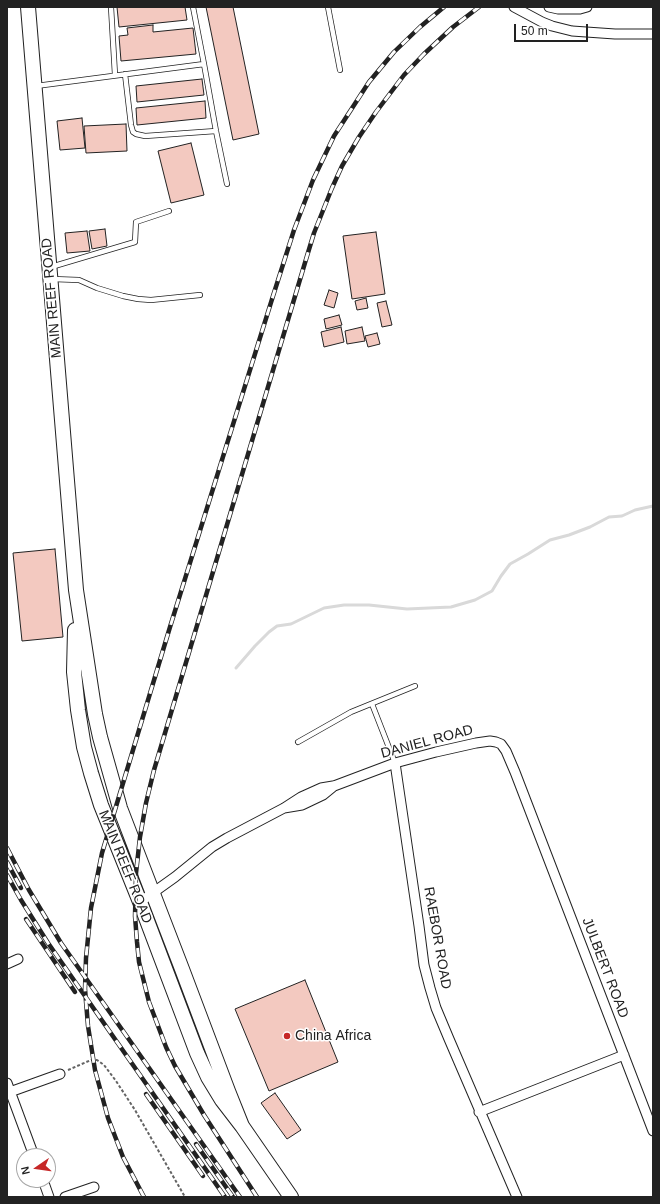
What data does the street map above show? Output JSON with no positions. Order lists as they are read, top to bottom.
{
  "streets": {
    "main road": ["MAIN REEF ROAD"],
    "street": ["DANIEL ROAD", "RAEBOR ROAD", "JULBERT ROAD"]
  },
  "crossings": [
    ["MAIN REEF ROAD", "DANIEL ROAD"],
    ["DANIEL ROAD", "RAEBOR ROAD"],
    ["DANIEL ROAD", "JULBERT ROAD"]
  ],
  "places": ["China Africa"],
  "scale_bar": "50 m",
  "north": "left"
}
